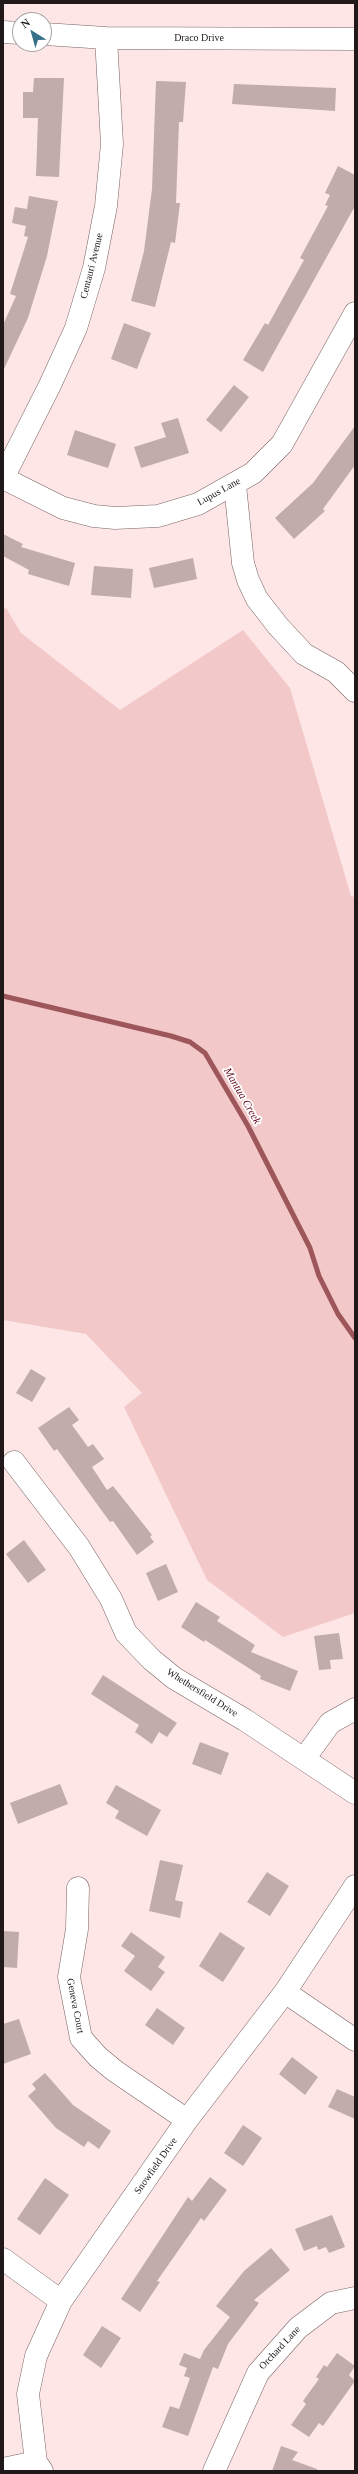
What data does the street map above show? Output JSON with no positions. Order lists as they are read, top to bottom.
{
  "streets": {
    "street": [
      "Draco Drive",
      "Centauri Avenue",
      "Lupus Lane",
      "Whethersfield Drive",
      "Geneva Court",
      "Snowfield Drive",
      "Orchard Lane"
    ]
  },
  "crossings": [
    ["Draco Drive", "Centauri Avenue"],
    ["Centauri Avenue", "Lupus Lane"],
    ["Geneva Court", "Snowfield Drive"]
  ],
  "water": ["Mantua Creek"],
  "north": "top left"
}
